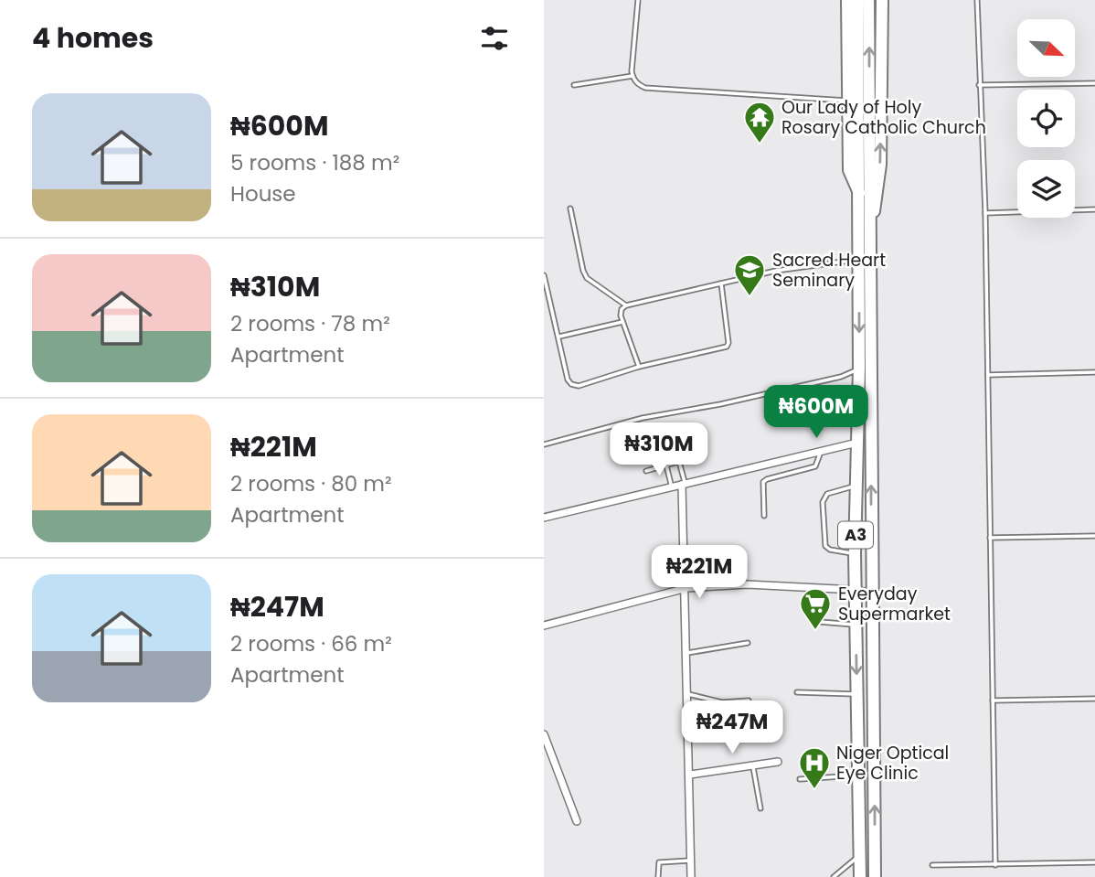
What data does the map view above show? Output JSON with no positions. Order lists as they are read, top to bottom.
{
  "streets": {
    "main road": ["A3"]
  },
  "places": {
    "temple": ["Our Lady of Holy Rosary Catholic Church"],
    "school or university": ["Sacred Heart Seminary"],
    "supermarket": ["Everyday Supermarket"],
    "hospital": ["Niger Optical Eye Clinic"]
  },
  "north": "bottom right",
  "page": {
    "heading": "4 homes",
    "list": [
      {
        "name": "₦600M",
        "note": "5 rooms · 188 m² · House"
      },
      {
        "name": "₦310M",
        "note": "2 rooms · 78 m² · Apartment"
      },
      {
        "name": "₦221M",
        "note": "2 rooms · 80 m² · Apartment"
      },
      {
        "name": "₦247M",
        "note": "2 rooms · 66 m² · Apartment"
      }
    ],
    "price": [
      "₦600M",
      "₦310M",
      "₦221M",
      "₦247M"
    ]
  }
}
